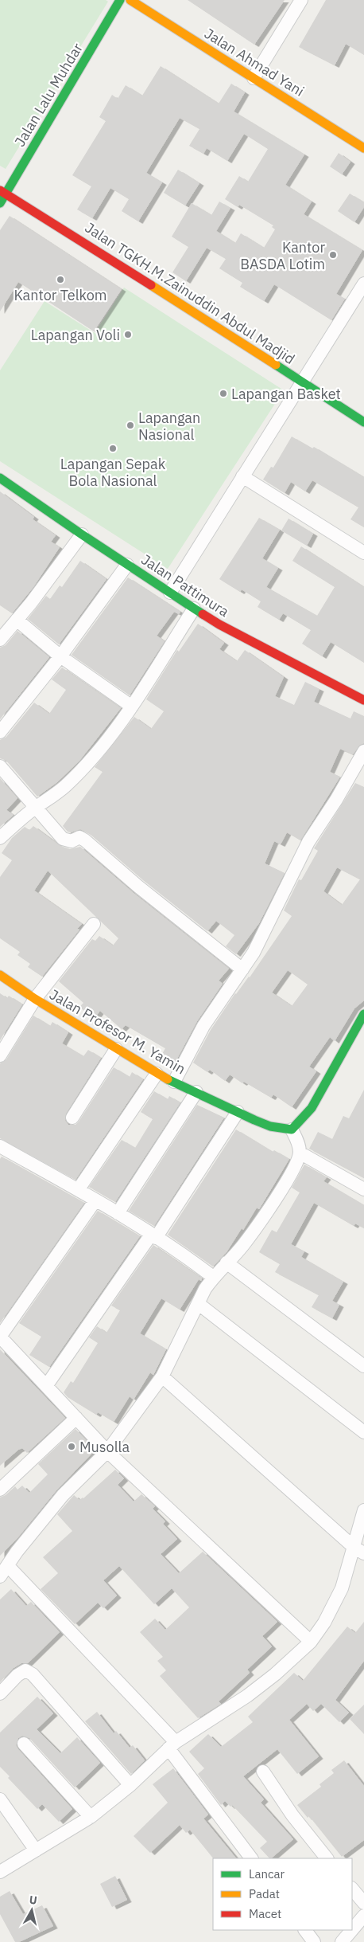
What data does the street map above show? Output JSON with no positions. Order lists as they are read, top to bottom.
{
  "streets": {
    "street": [
      "Jalan Ahmad Yani",
      "Jalan Lalu Muhdar",
      "Jalan TGKH.M.Zainuddin Abdul Madjid",
      "Jalan Pattimura",
      "Jalan Profesor M. Yamin"
    ]
  },
  "crossings": [
    ["Jalan Lalu Muhdar", "Jalan TGKH.M.Zainuddin Abdul Madjid"]
  ],
  "places": [
    "Kantor BASDA Lotim",
    "Kantor Telkom",
    "Lapangan Voli",
    "Lapangan Basket",
    "Lapangan Nasional",
    "Lapangan Sepak Bola Nasional",
    "Musolla"
  ],
  "legend": ["Lancar", "Padat", "Macet"],
  "north": "top"
}
